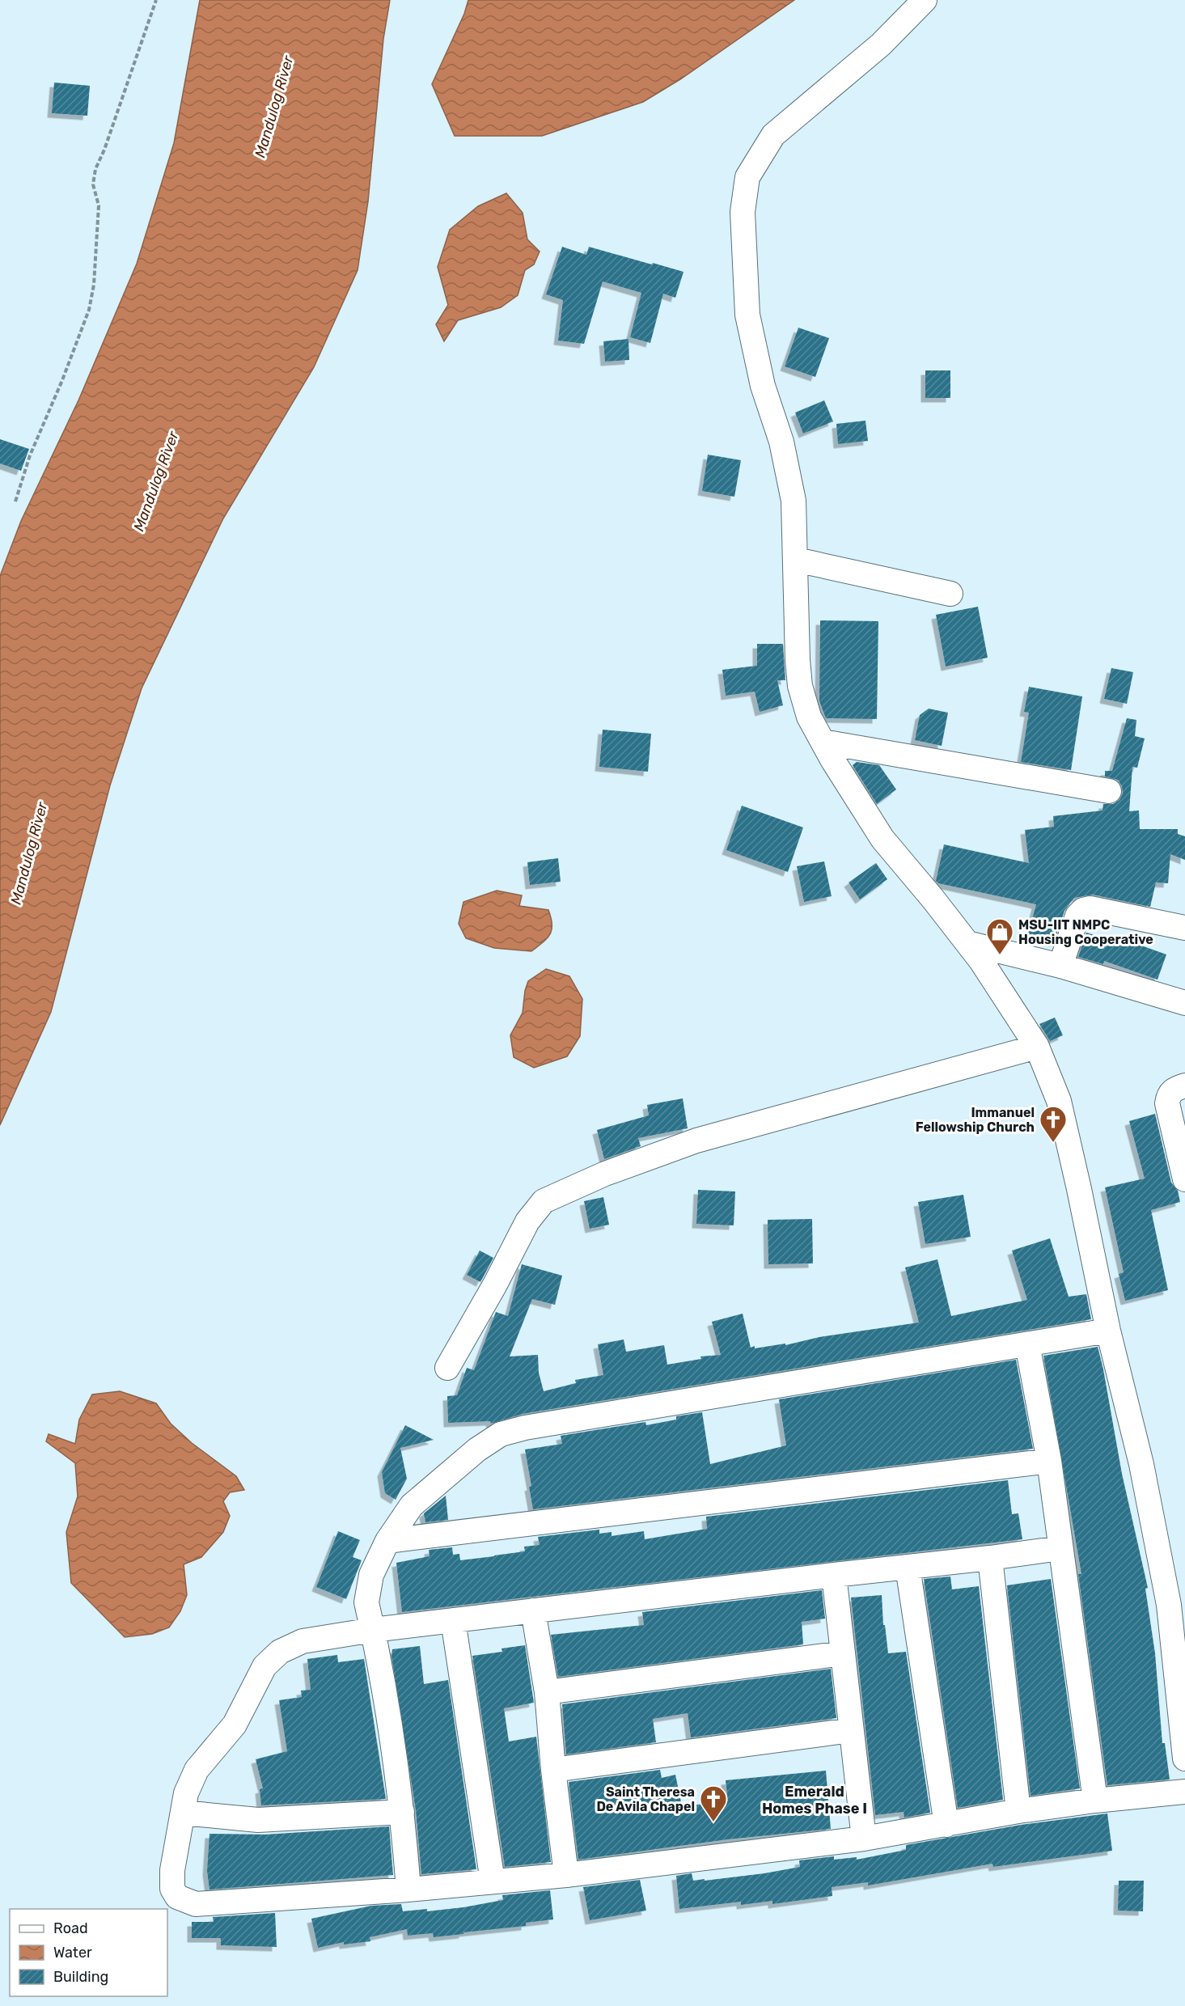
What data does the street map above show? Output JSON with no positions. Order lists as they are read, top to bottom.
{
  "districts": ["Emerald Homes Phase I"],
  "water": ["Mandulog River"],
  "places": {
    "shop": ["MSU-IIT NMPC Housing Cooperative"],
    "church": ["Immanuel Fellowship Church", "Saint Theresa De Avila Chapel"]
  },
  "legend": ["Road", "Water", "Building"]
}
